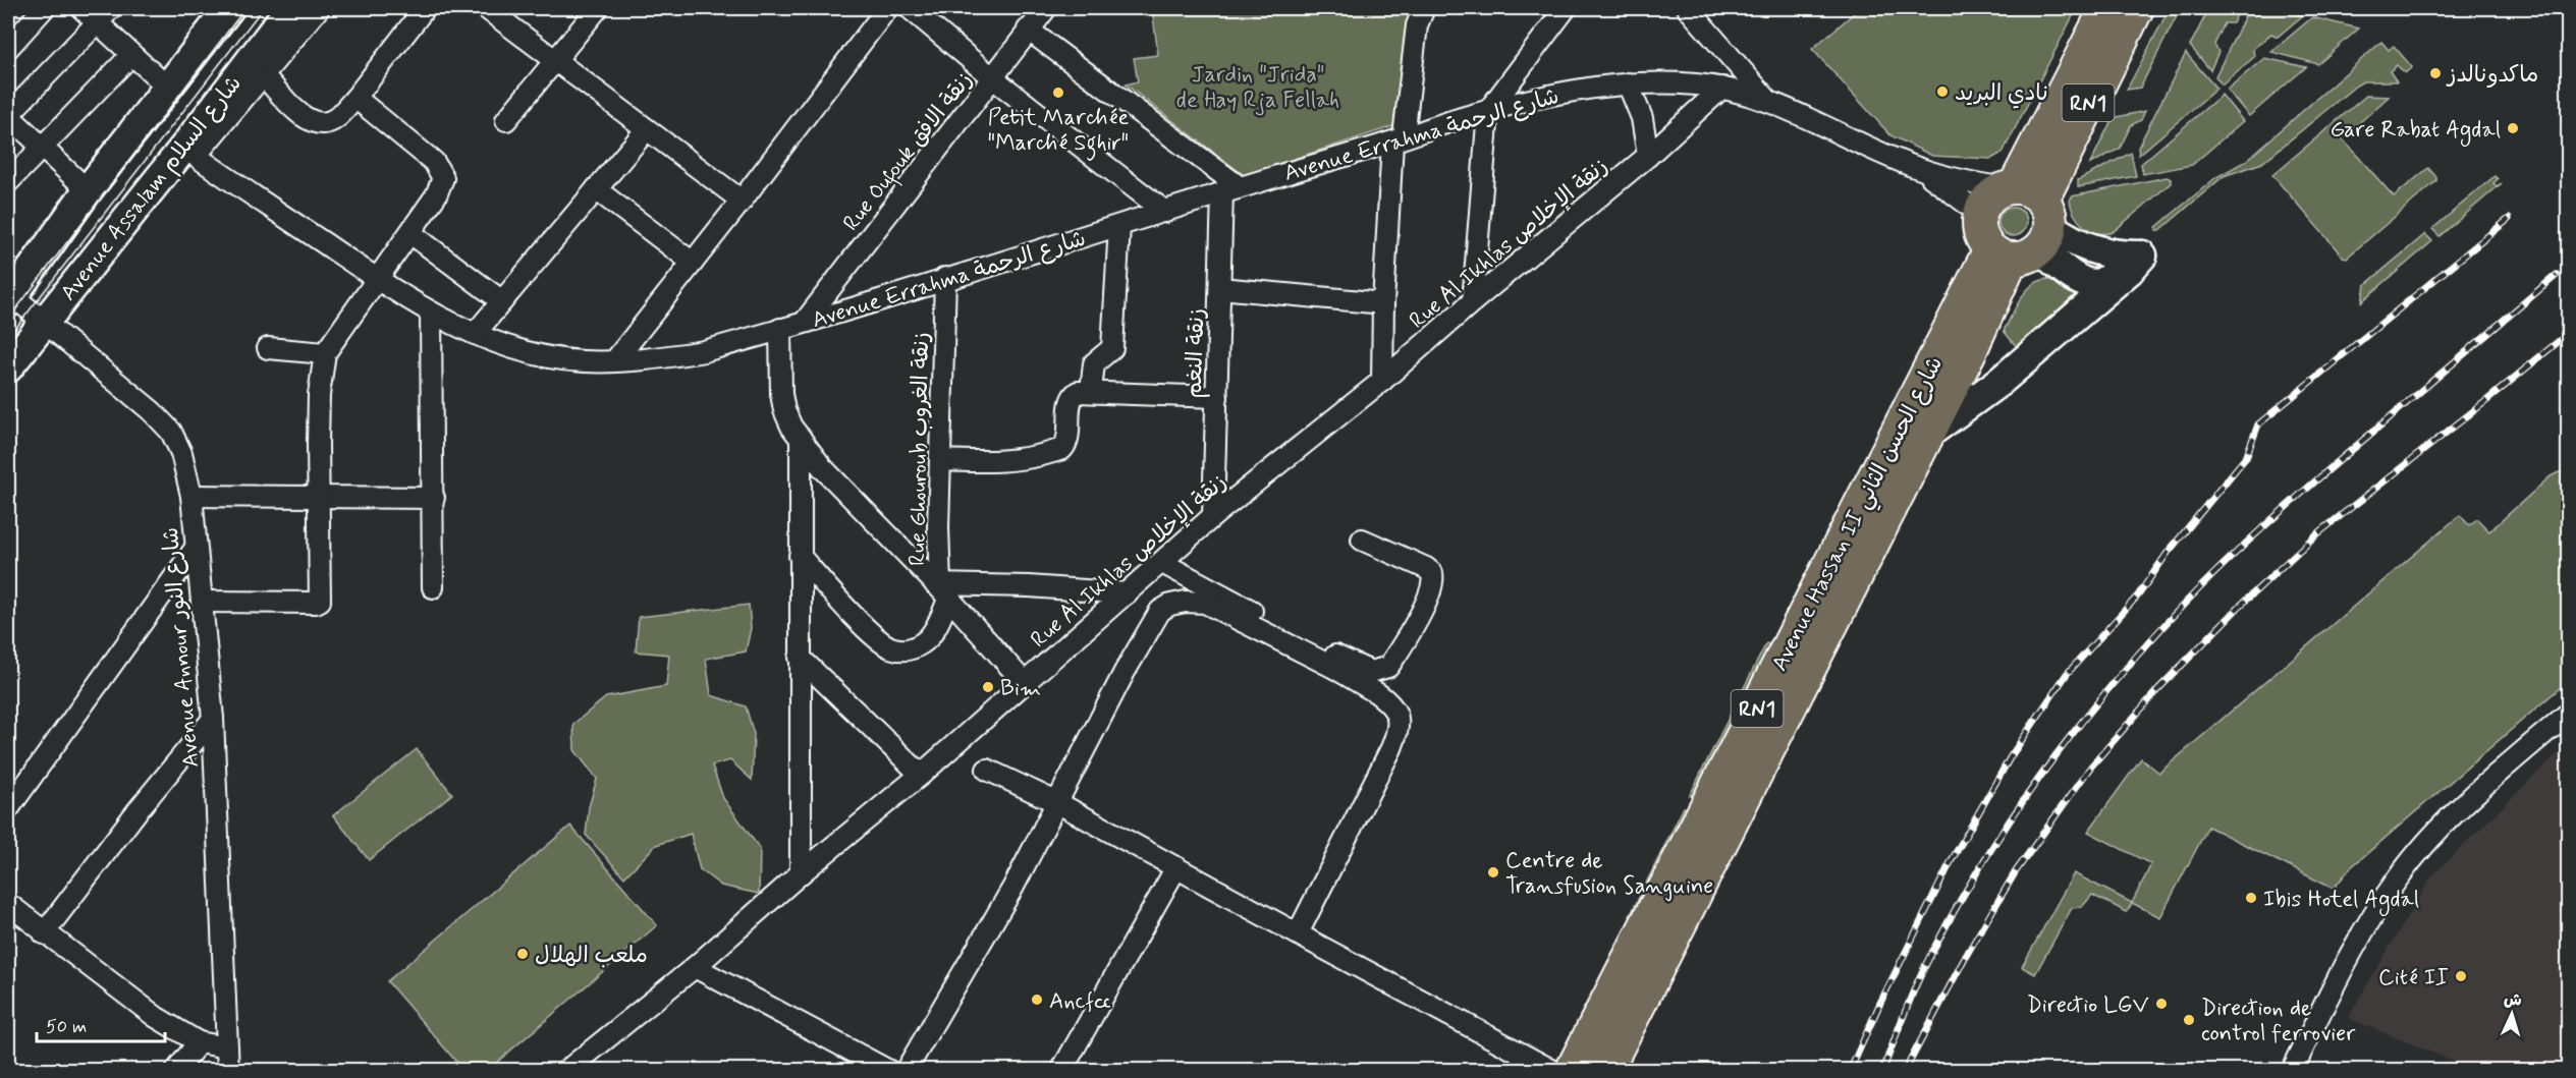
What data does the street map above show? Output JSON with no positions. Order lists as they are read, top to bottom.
{
  "streets": {
    "main road": ["RN1", "Avenue Assalam شارع السلام", "Avenue Hassan II شارع الحسن الثاني"],
    "street": [
      "Avenue Errahma شارع الرحمة",
      "Rue Oufouk زنقة الافق",
      "Rue Al Ikhlas زنقة الإخلاص",
      "زنقة النغم",
      "Rue Ghouroub زنقة الغروب",
      "Avenue Annour شارع النور"
    ]
  },
  "crossings": [
    ["RN1", "Avenue Errahma شارع الرحمة"],
    ["RN1", "Avenue Hassan II شارع الحسن الثاني"],
    ["Avenue Errahma شارع الرحمة", "Rue Oufouk زنقة الافق"],
    ["Avenue Errahma شارع الرحمة", "Avenue Assalam شارع السلام"],
    ["Avenue Errahma شارع الرحمة", "Rue Al Ikhlas زنقة الإخلاص"],
    ["Avenue Errahma شارع الرحمة", "زنقة النغم"],
    ["Avenue Errahma شارع الرحمة", "Rue Ghouroub زنقة الغروب"],
    ["Avenue Errahma شارع الرحمة", "Avenue Hassan II شارع الحسن الثاني"],
    ["Avenue Assalam شارع السلام", "Avenue Annour شارع النور"],
    ["Rue Al Ikhlas زنقة الإخلاص", "زنقة النغم"]
  ],
  "parks": ["Jardin \"Jrida\" de Hay Rja Fellah"],
  "places": [
    "ماكدونالدز",
    "نادي البريد",
    "Petit Marchée \"Marché Sghir\"",
    "Gare Rabat Agdal",
    "Bim",
    "Centre de Transfusion Sanguine",
    "Ibis Hotel Agdal",
    "ملعب الهلال",
    "Cité II",
    "Ancfcc",
    "Directio LGV",
    "Direction de control ferrovier"
  ],
  "scale_bar": "50 m",
  "north": "top"
}
